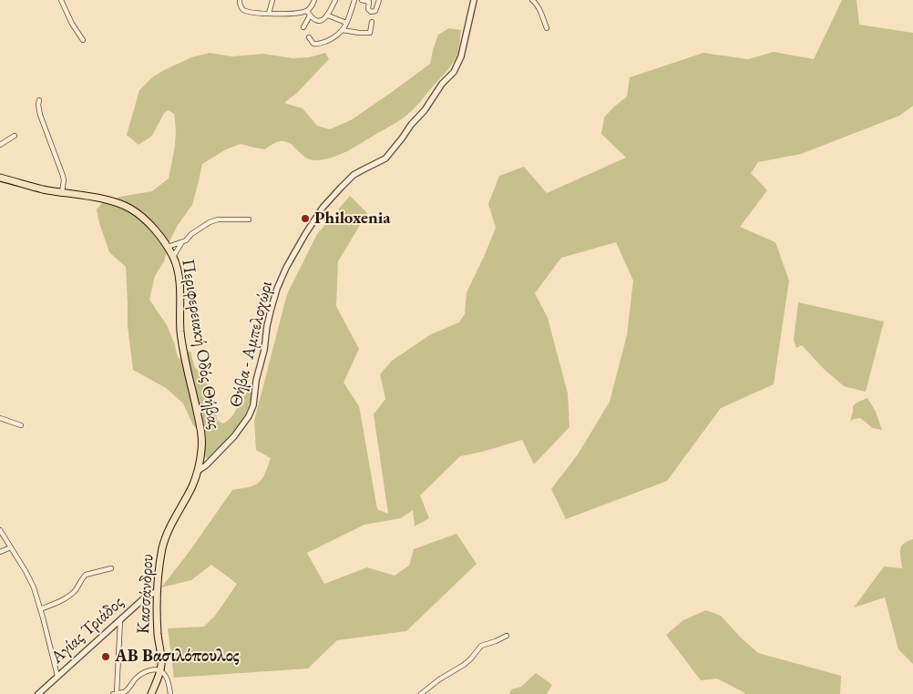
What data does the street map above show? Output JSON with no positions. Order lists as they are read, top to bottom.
{
  "streets": {
    "main road": ["Περιφερειακή Οδός Θήβας", "Κασσάνδρου"],
    "street": ["Θήβα - Αμπελοχώρι", "Αγίας Τριάδος"]
  },
  "crossings": [
    ["Περιφερειακή Οδός Θήβας", "Θήβα - Αμπελοχώρι"],
    ["Περιφερειακή Οδός Θήβας", "Κασσάνδρου"],
    ["Θήβα - Αμπελοχώρι", "Κασσάνδρου"],
    ["Κασσάνδρου", "Αγίας Τριάδος"]
  ],
  "places": ["Philoxenia", "ΑΒ Βασιλόπουλος"]
}
